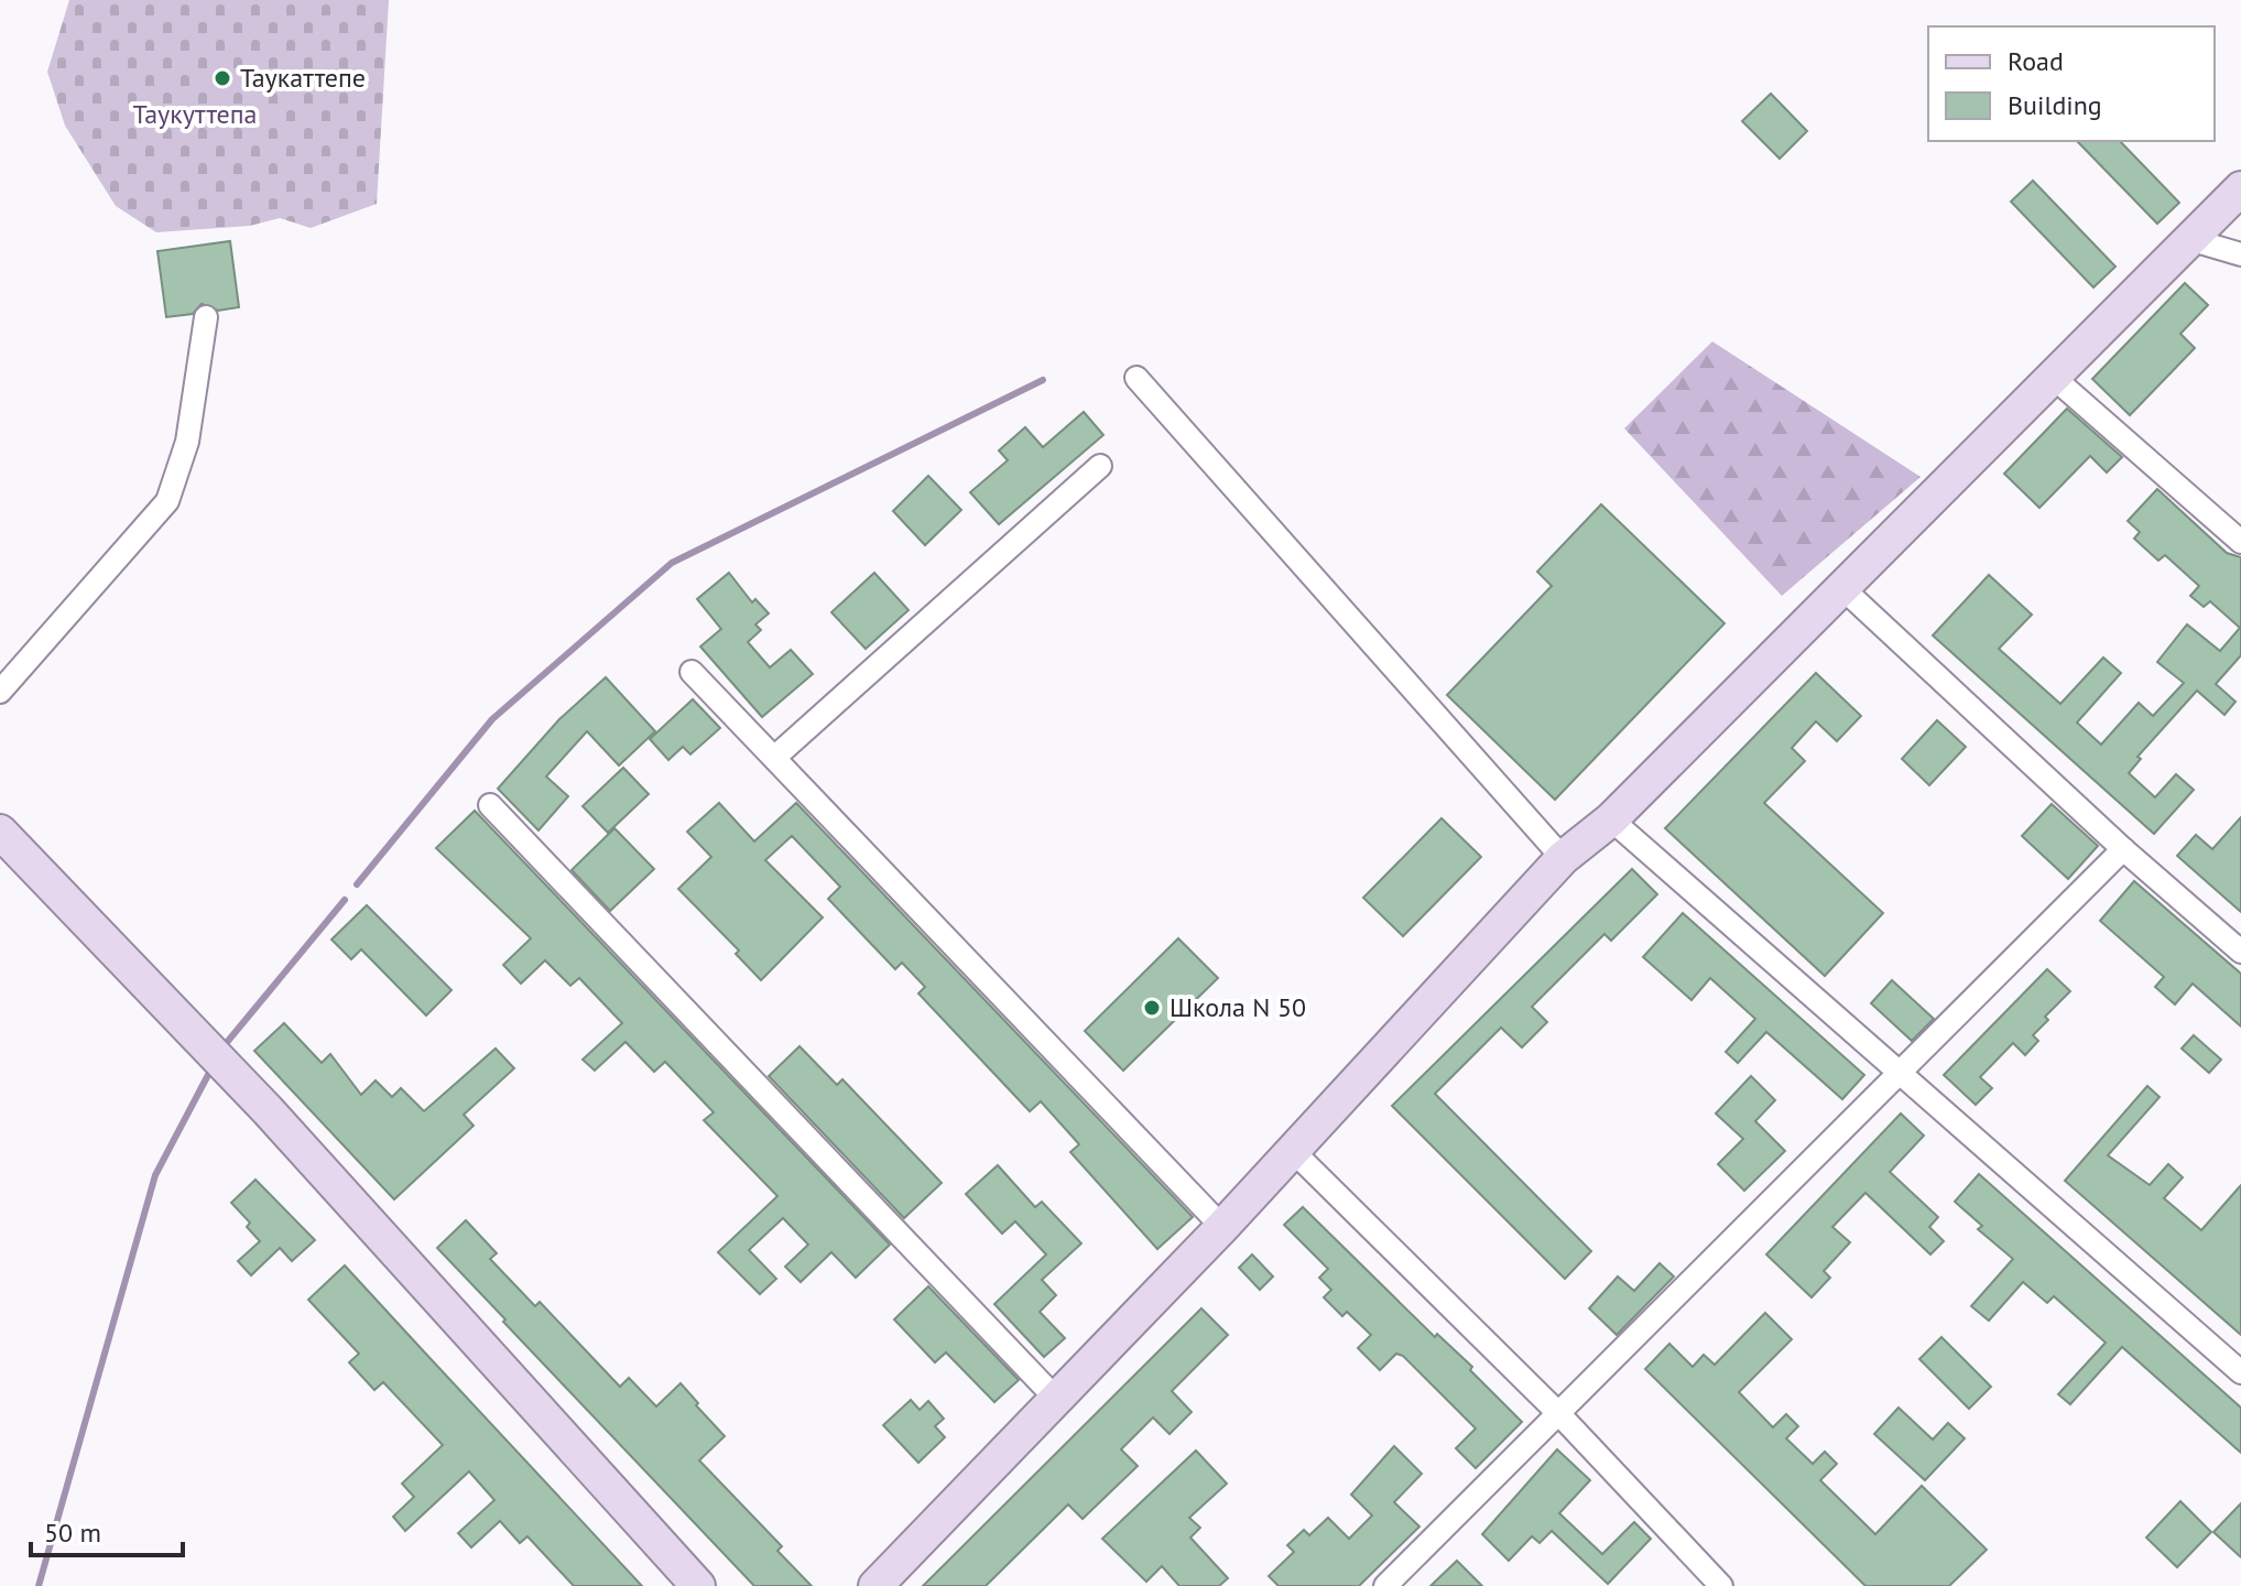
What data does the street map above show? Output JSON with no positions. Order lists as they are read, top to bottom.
{
  "parks": ["Таукуттепа"],
  "places": ["Таукаттепе", "Школа N 50"],
  "legend": ["Road", "Building"],
  "scale_bar": "50 m"
}
